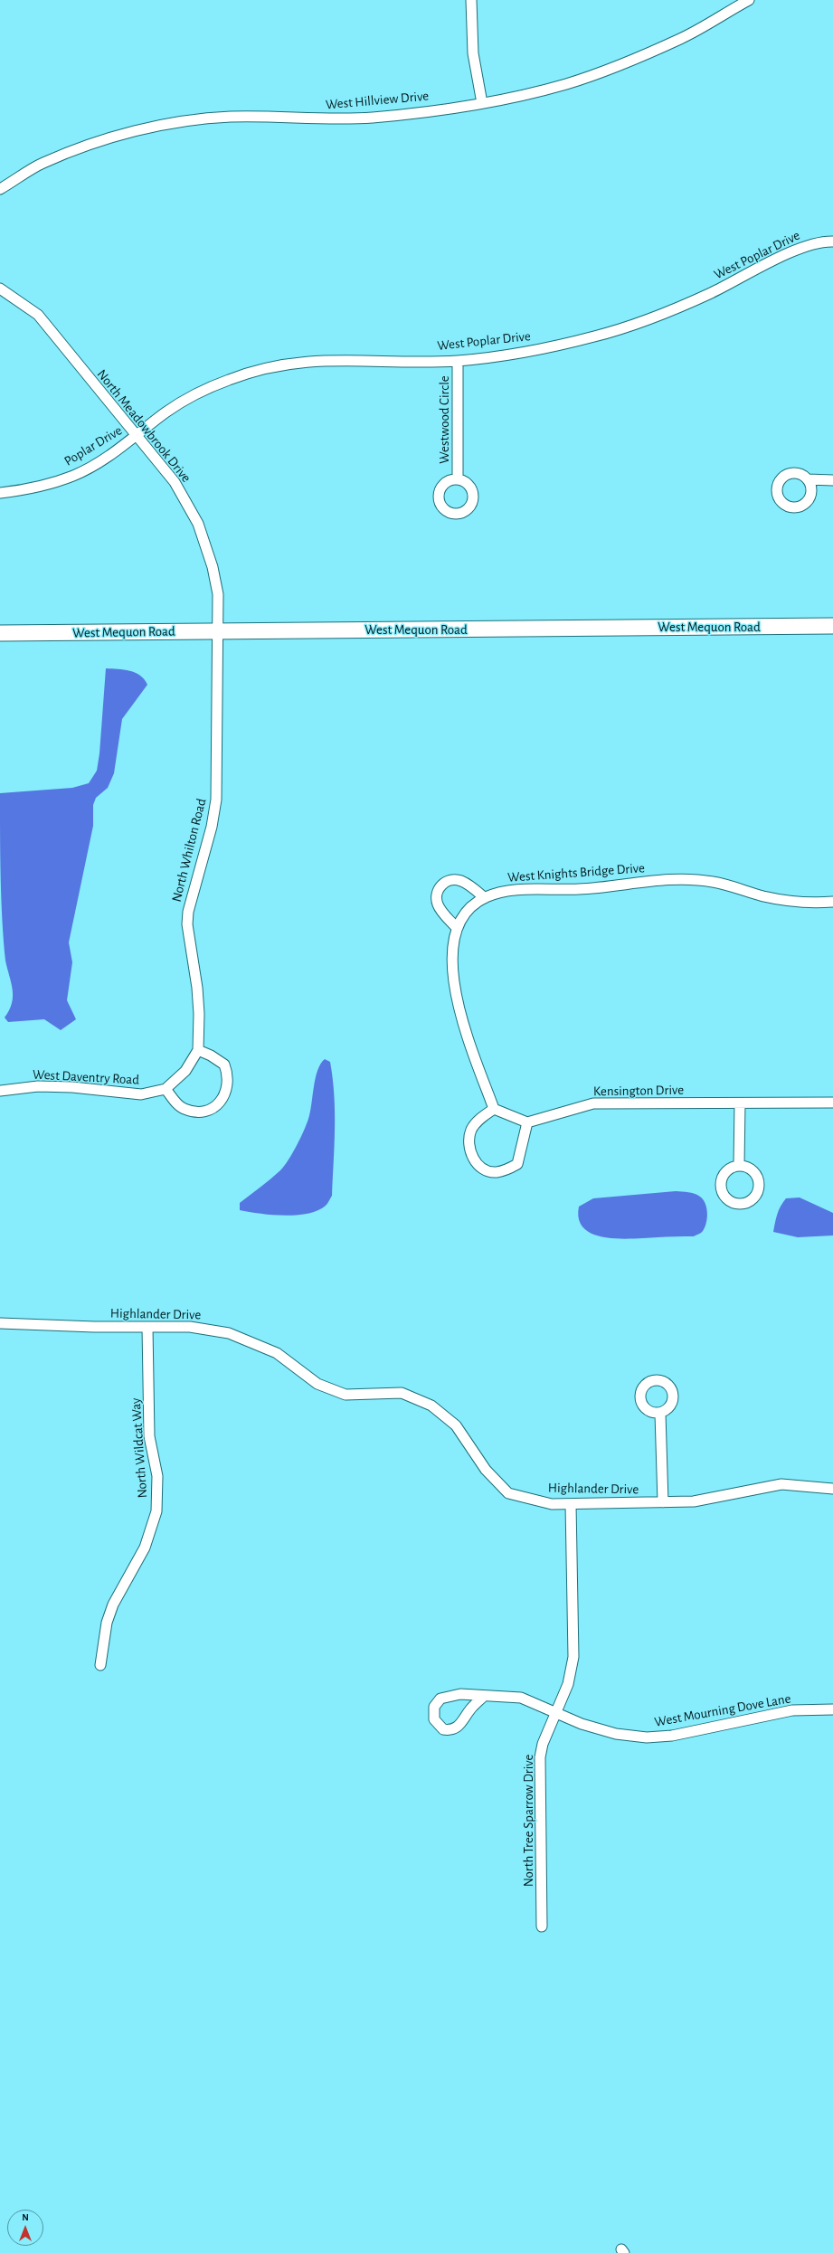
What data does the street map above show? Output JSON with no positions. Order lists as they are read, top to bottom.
{
  "streets": {
    "main road": ["West Mequon Road"],
    "street": [
      "West Hillview Drive",
      "West Poplar Drive",
      "Westwood Circle",
      "North Meadowbrook Drive",
      "Poplar Drive",
      "North Whilton Road",
      "West Knights Bridge Drive",
      "West Daventry Road",
      "Kensington Drive",
      "Highlander Drive",
      "North Wildcat Way",
      "West Mourning Dove Lane",
      "North Tree Sparrow Drive"
    ]
  },
  "crossings": [
    ["West Poplar Drive", "Westwood Circle"],
    ["West Poplar Drive", "North Meadowbrook Drive"],
    ["West Poplar Drive", "Poplar Drive"],
    ["North Meadowbrook Drive", "Poplar Drive"],
    ["North Meadowbrook Drive", "West Mequon Road"],
    ["North Meadowbrook Drive", "North Whilton Road"],
    ["West Mequon Road", "North Whilton Road"],
    ["North Whilton Road", "West Daventry Road"],
    ["Highlander Drive", "North Wildcat Way"],
    ["Highlander Drive", "North Tree Sparrow Drive"],
    ["West Mourning Dove Lane", "North Tree Sparrow Drive"]
  ],
  "north": "top"
}
